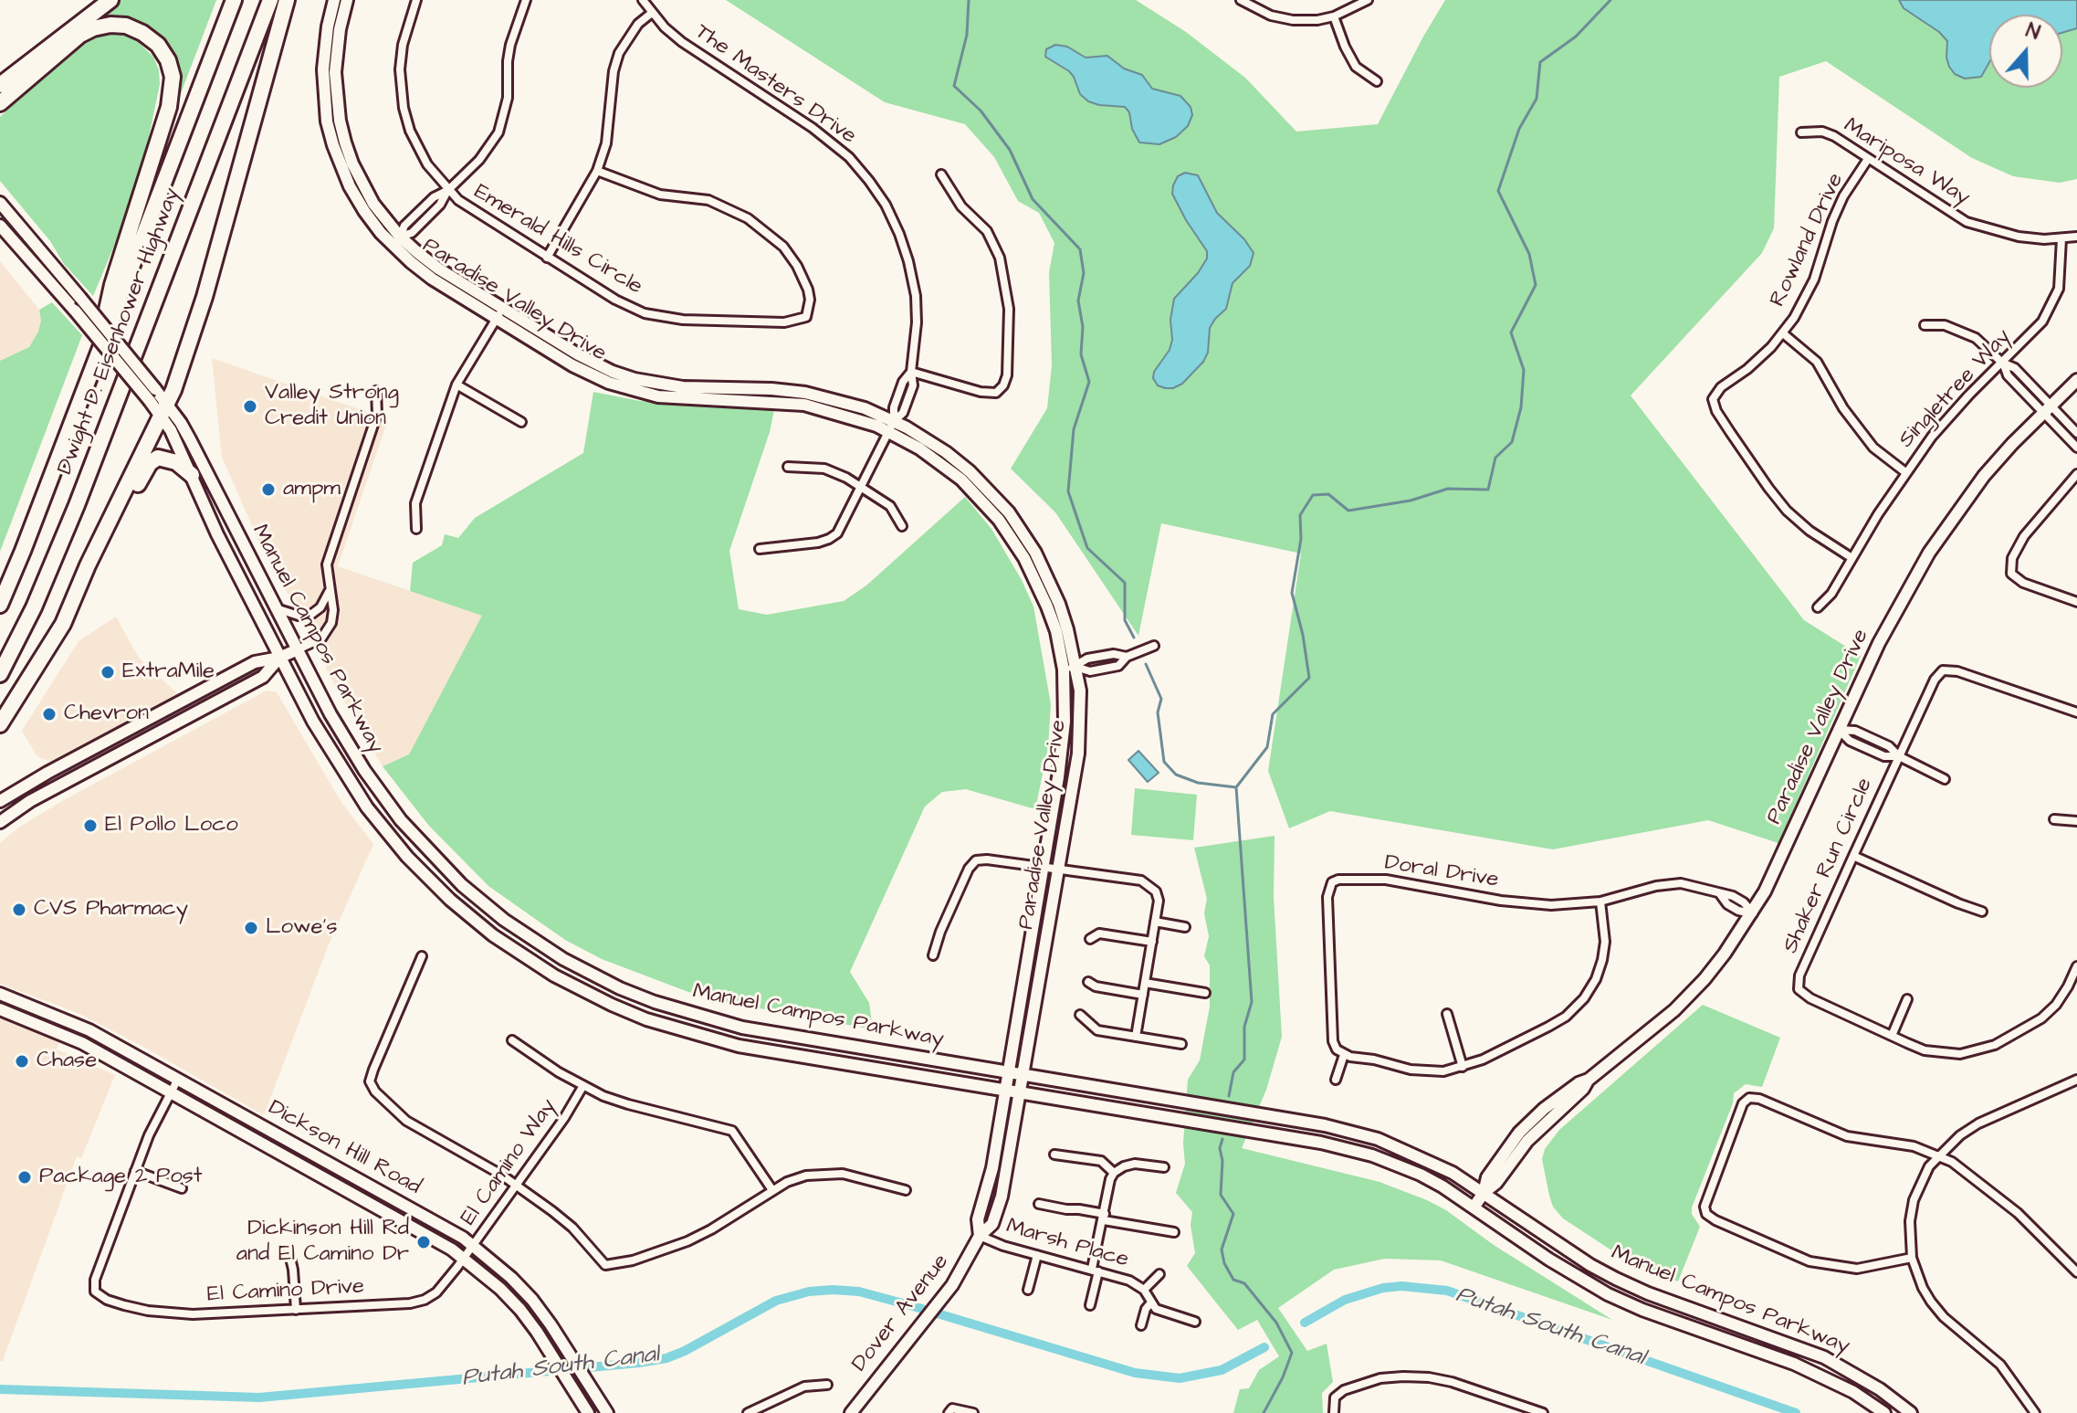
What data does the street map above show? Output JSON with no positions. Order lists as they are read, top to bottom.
{
  "streets": {
    "highway": ["Dwight D. Eisenhower Highway"],
    "main road": [
      "Paradise Valley Drive",
      "Manuel Campos Parkway",
      "Dickson Hill Road",
      "Dover Avenue"
    ],
    "street": [
      "The Masters Drive",
      "Mariposa Way",
      "Emerald Hills Circle",
      "Rowland Drive",
      "Singletree Way",
      "Shaker Run Circle",
      "Doral Drive",
      "El Camino Way",
      "Marsh Place",
      "El Camino Drive"
    ]
  },
  "crossings": [
    ["The Masters Drive", "Paradise Valley Drive"],
    ["Mariposa Way", "Rowland Drive"],
    ["Mariposa Way", "Singletree Way"],
    ["Rowland Drive", "Singletree Way"],
    ["Paradise Valley Drive", "Manuel Campos Parkway"],
    ["Paradise Valley Drive", "Doral Drive"],
    ["Paradise Valley Drive", "Dover Avenue"],
    ["Manuel Campos Parkway", "Dover Avenue"],
    ["Dickson Hill Road", "El Camino Way"],
    ["Dickson Hill Road", "El Camino Drive"],
    ["El Camino Way", "El Camino Drive"],
    ["Marsh Place", "Dover Avenue"]
  ],
  "water": ["Putah South Canal"],
  "places": [
    "Valley Strong Credit Union",
    "ampm",
    "ExtraMile",
    "Chevron",
    "El Pollo Loco",
    "CVS Pharmacy",
    "Lowe's",
    "Chase",
    "Package 2 Post",
    "Dickinson Hill Rd and El Camino Dr"
  ],
  "north": "top"
}
